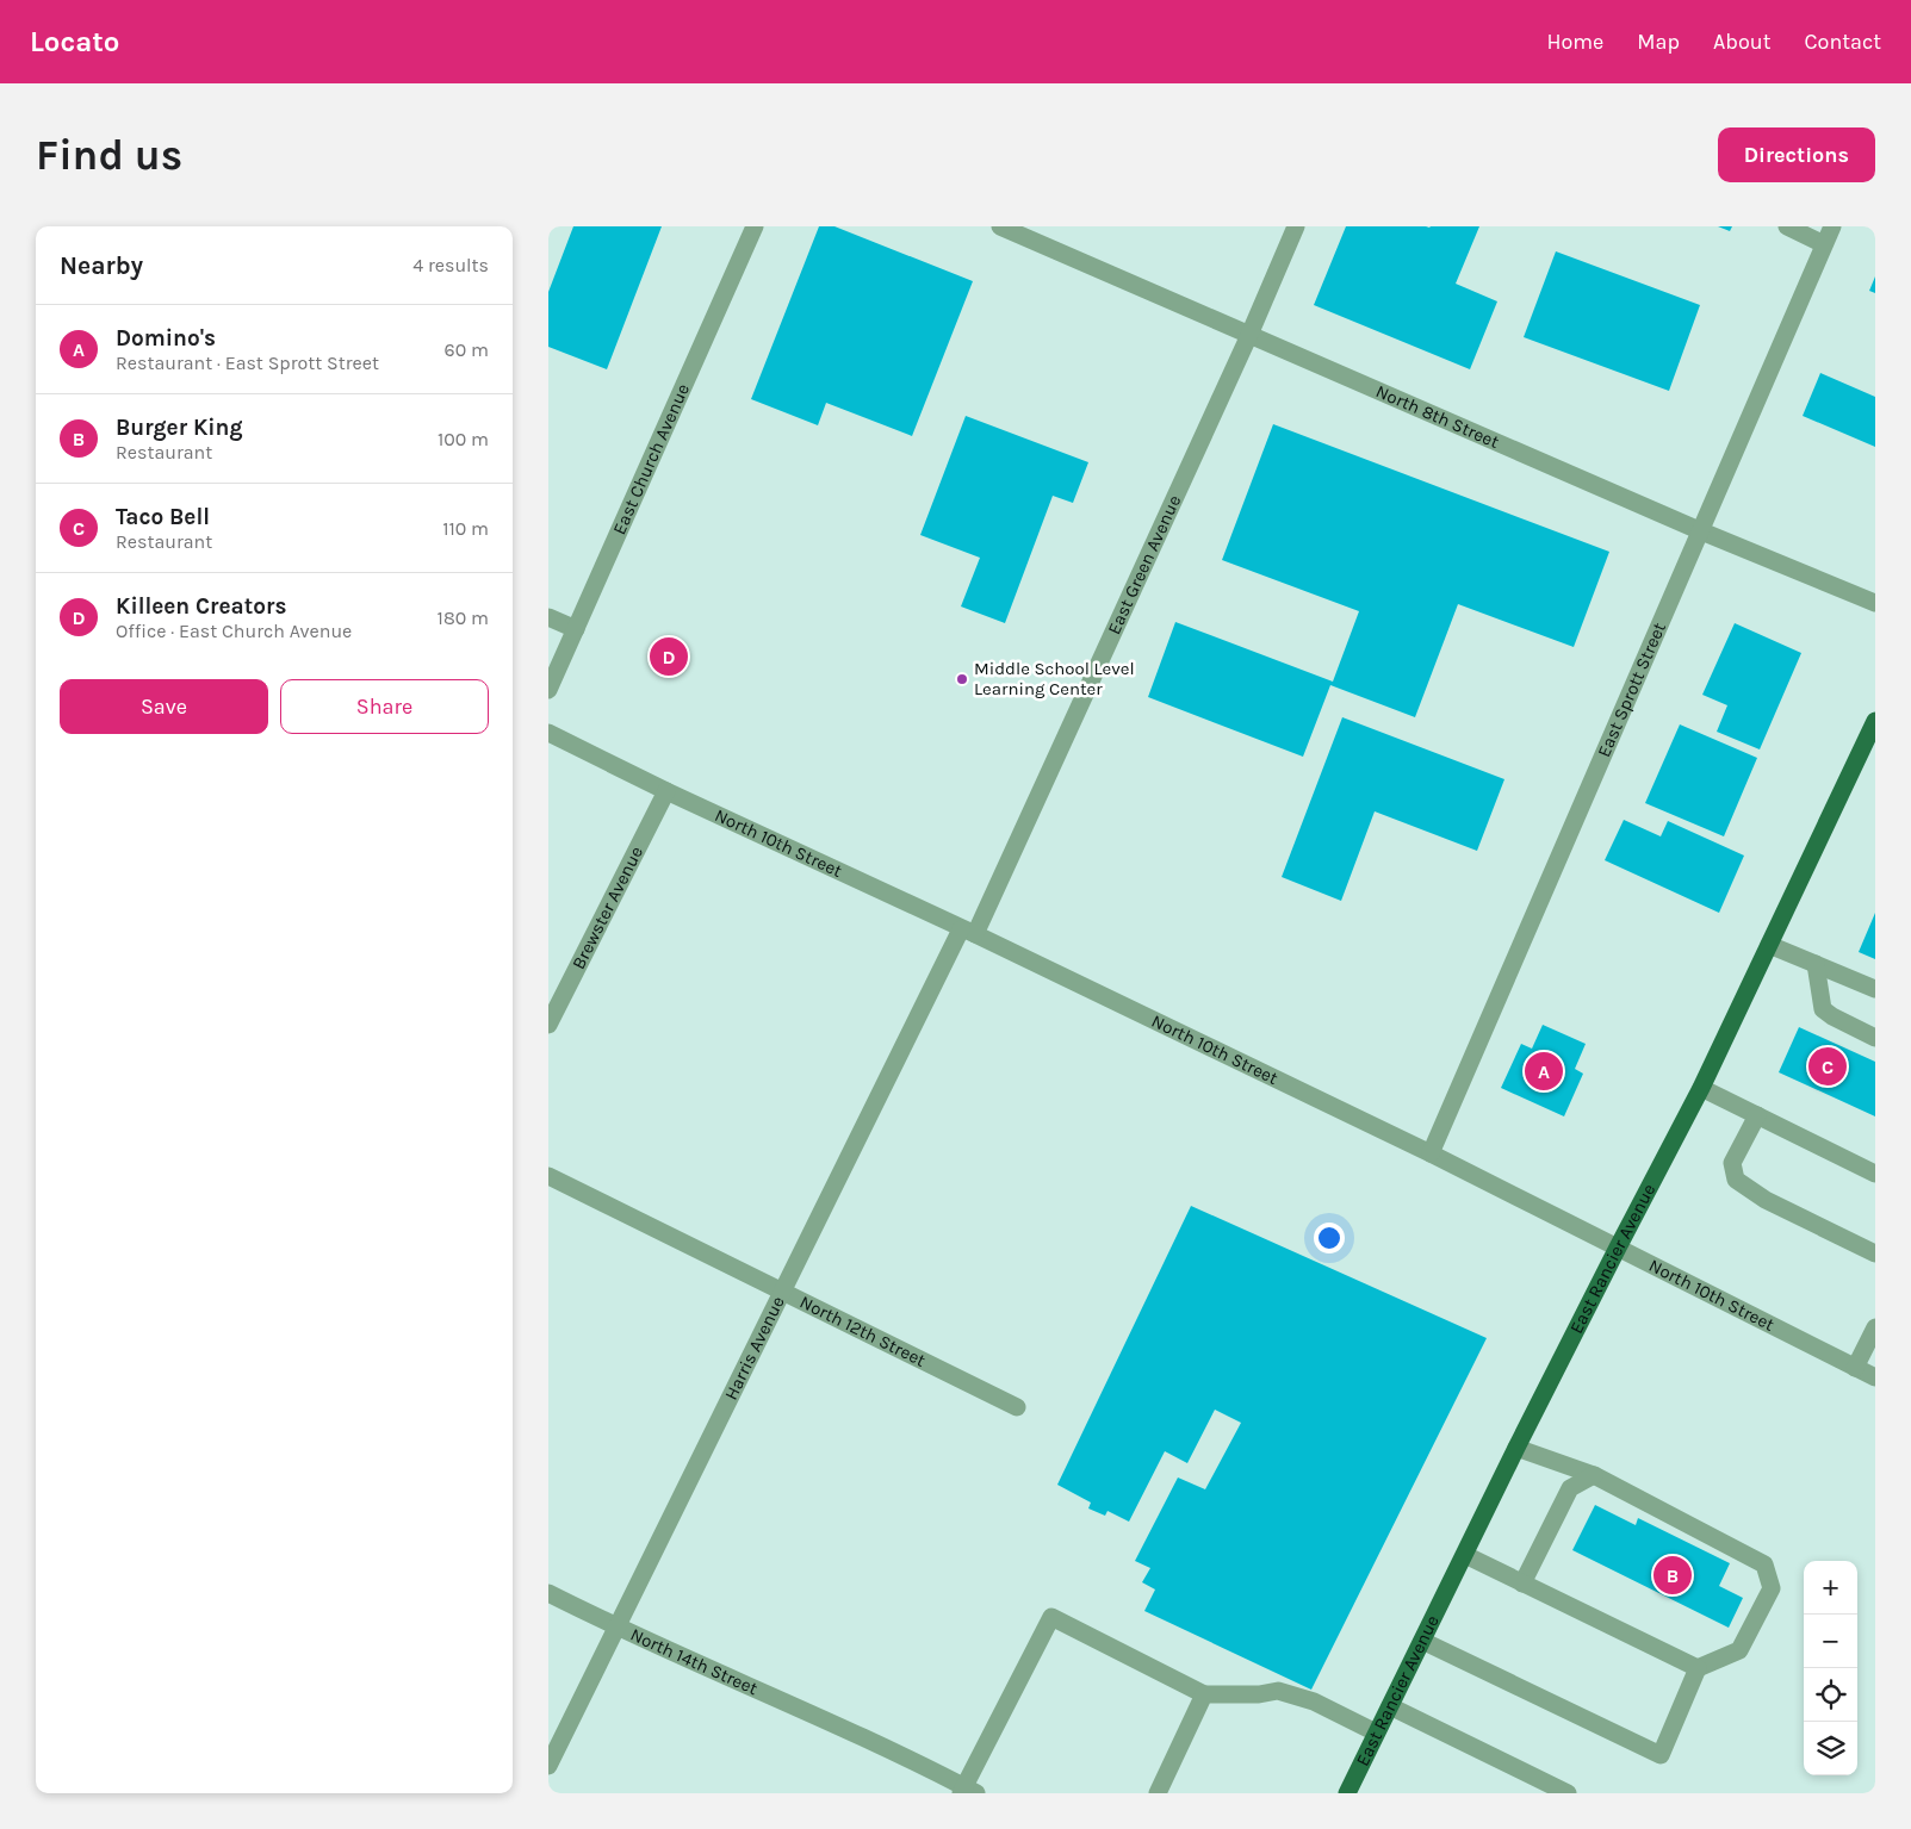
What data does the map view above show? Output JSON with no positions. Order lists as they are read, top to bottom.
{
  "streets": {
    "main road": ["East Rancier Avenue"],
    "street": [
      "North 8th Street",
      "East Church Avenue",
      "East Green Avenue",
      "East Sprott Street",
      "North 10th Street",
      "Brewster Avenue",
      "North 12th Street",
      "Harris Avenue",
      "North 14th Street"
    ]
  },
  "crossings": [
    ["North 8th Street", "East Green Avenue"],
    ["North 8th Street", "East Sprott Street"],
    ["East Green Avenue", "North 10th Street"],
    ["East Green Avenue", "Harris Avenue"],
    ["East Sprott Street", "North 10th Street"],
    ["North 10th Street", "Brewster Avenue"],
    ["North 10th Street", "East Rancier Avenue"],
    ["North 10th Street", "Harris Avenue"],
    ["North 12th Street", "Harris Avenue"],
    ["Harris Avenue", "North 14th Street"]
  ],
  "places": ["Middle School Level Learning Center"],
  "page": {
    "header": "Locato",
    "nav": [
      "Home",
      "Map",
      "About",
      "Contact"
    ],
    "buttons": [
      "Directions",
      ["Save", "Share"]
    ],
    "title": "Find us",
    "heading": ["Nearby", "4 results"],
    "list": [
      {
        "mark": "A",
        "name": "Domino's",
        "note": "Restaurant · East Sprott Street",
        "value": "60 m"
      },
      {
        "mark": "B",
        "name": "Burger King",
        "note": "Restaurant",
        "value": "100 m"
      },
      {
        "mark": "C",
        "name": "Taco Bell",
        "note": "Restaurant",
        "value": "110 m"
      },
      {
        "mark": "D",
        "name": "Killeen Creators",
        "note": "Office · East Church Avenue",
        "value": "180 m"
      }
    ],
    "pins": [
      "D",
      "C",
      "A",
      "B"
    ],
    "map_buttons": ["+", "−"]
  }
}
